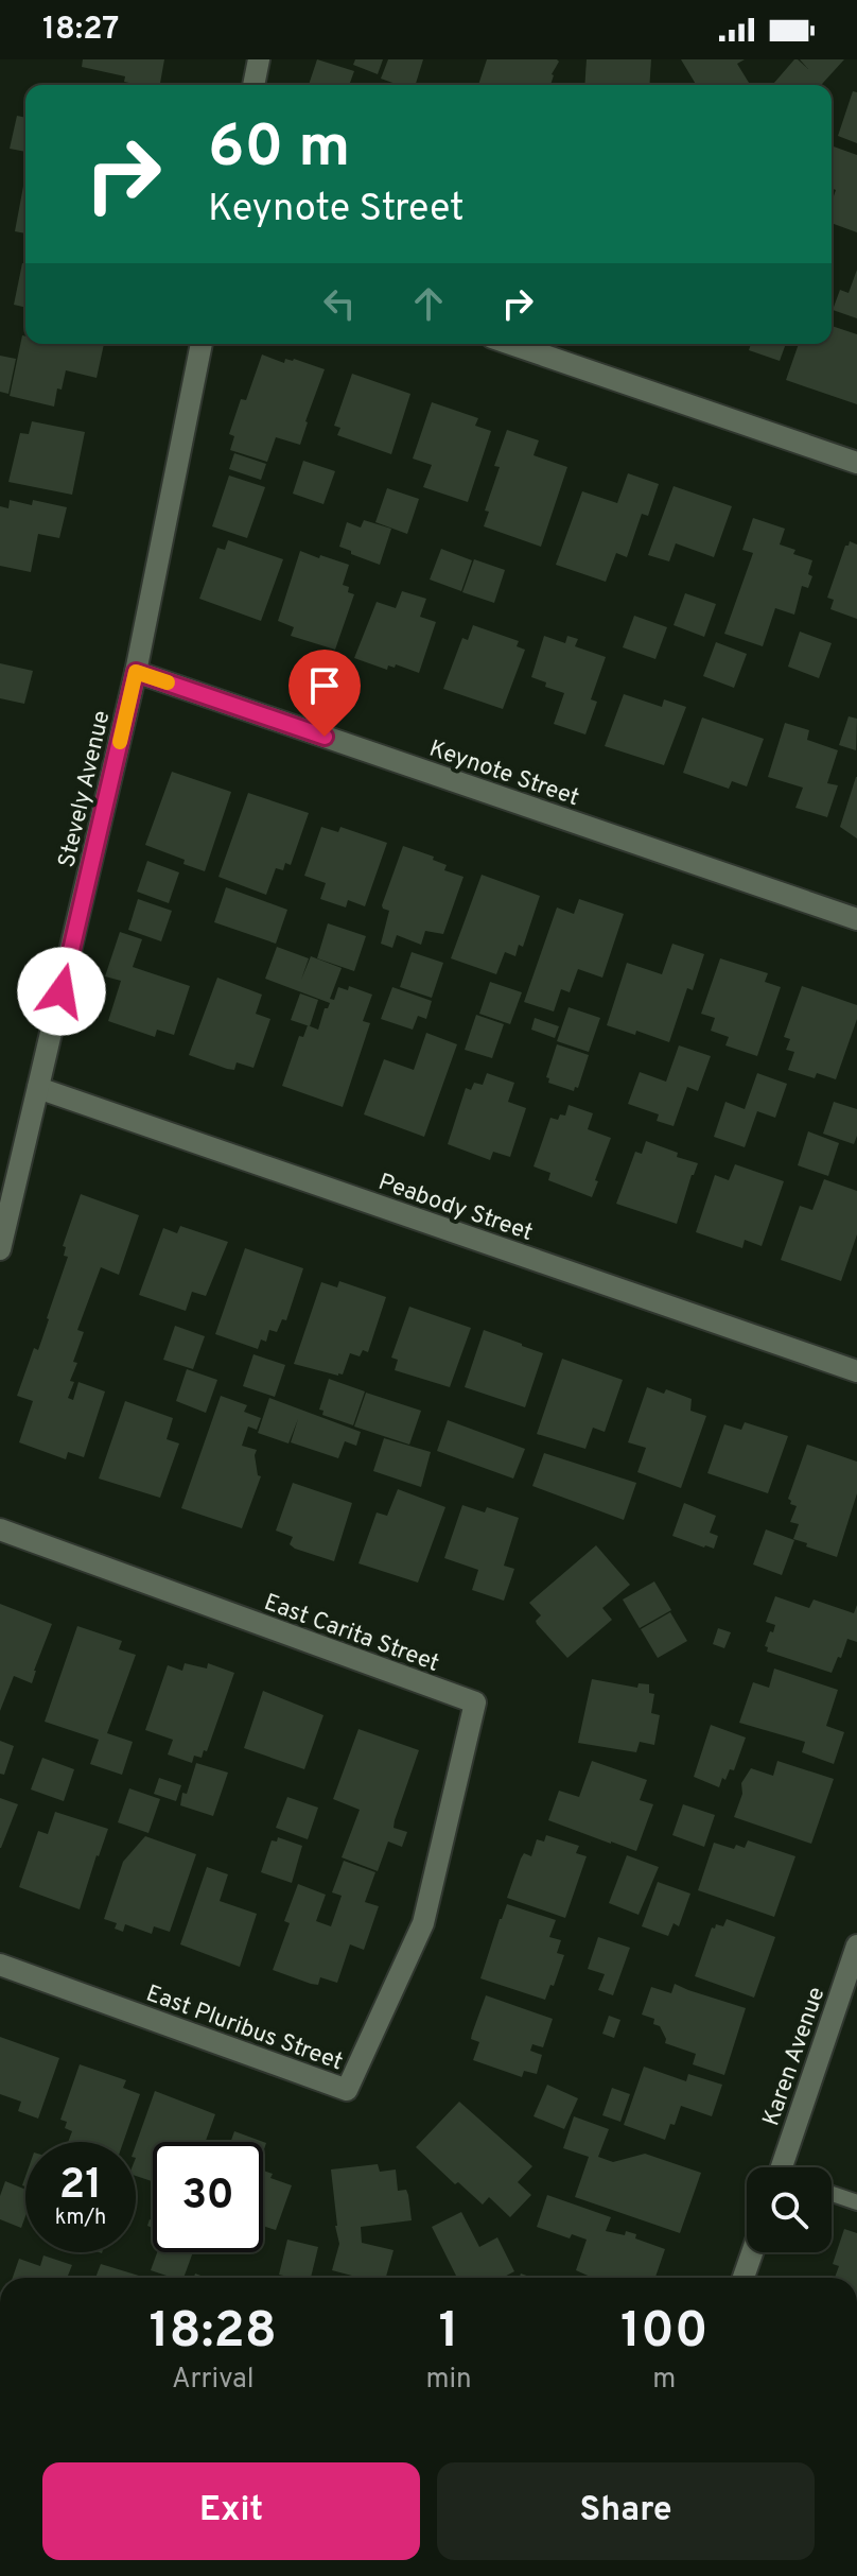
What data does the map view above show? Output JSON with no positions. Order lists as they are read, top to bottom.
{
  "streets": {
    "street": [
      "Keynote Street",
      "Stevely Avenue",
      "Peabody Street",
      "East Carita Street",
      "East Pluribus Street",
      "Karen Avenue"
    ]
  },
  "crossings": [
    ["Keynote Street", "Stevely Avenue"],
    ["Stevely Avenue", "Peabody Street"],
    ["East Carita Street", "East Pluribus Street"]
  ],
  "page": {
    "status": "18:27",
    "turn": ["60 m", "Keynote Street"],
    "speed": "21 km/h",
    "limit": "30",
    "eta": [
      "18:28",
      "Arrival",
      "1",
      "min",
      "100",
      "m"
    ],
    "buttons": ["Exit", "Share"]
  }
}
